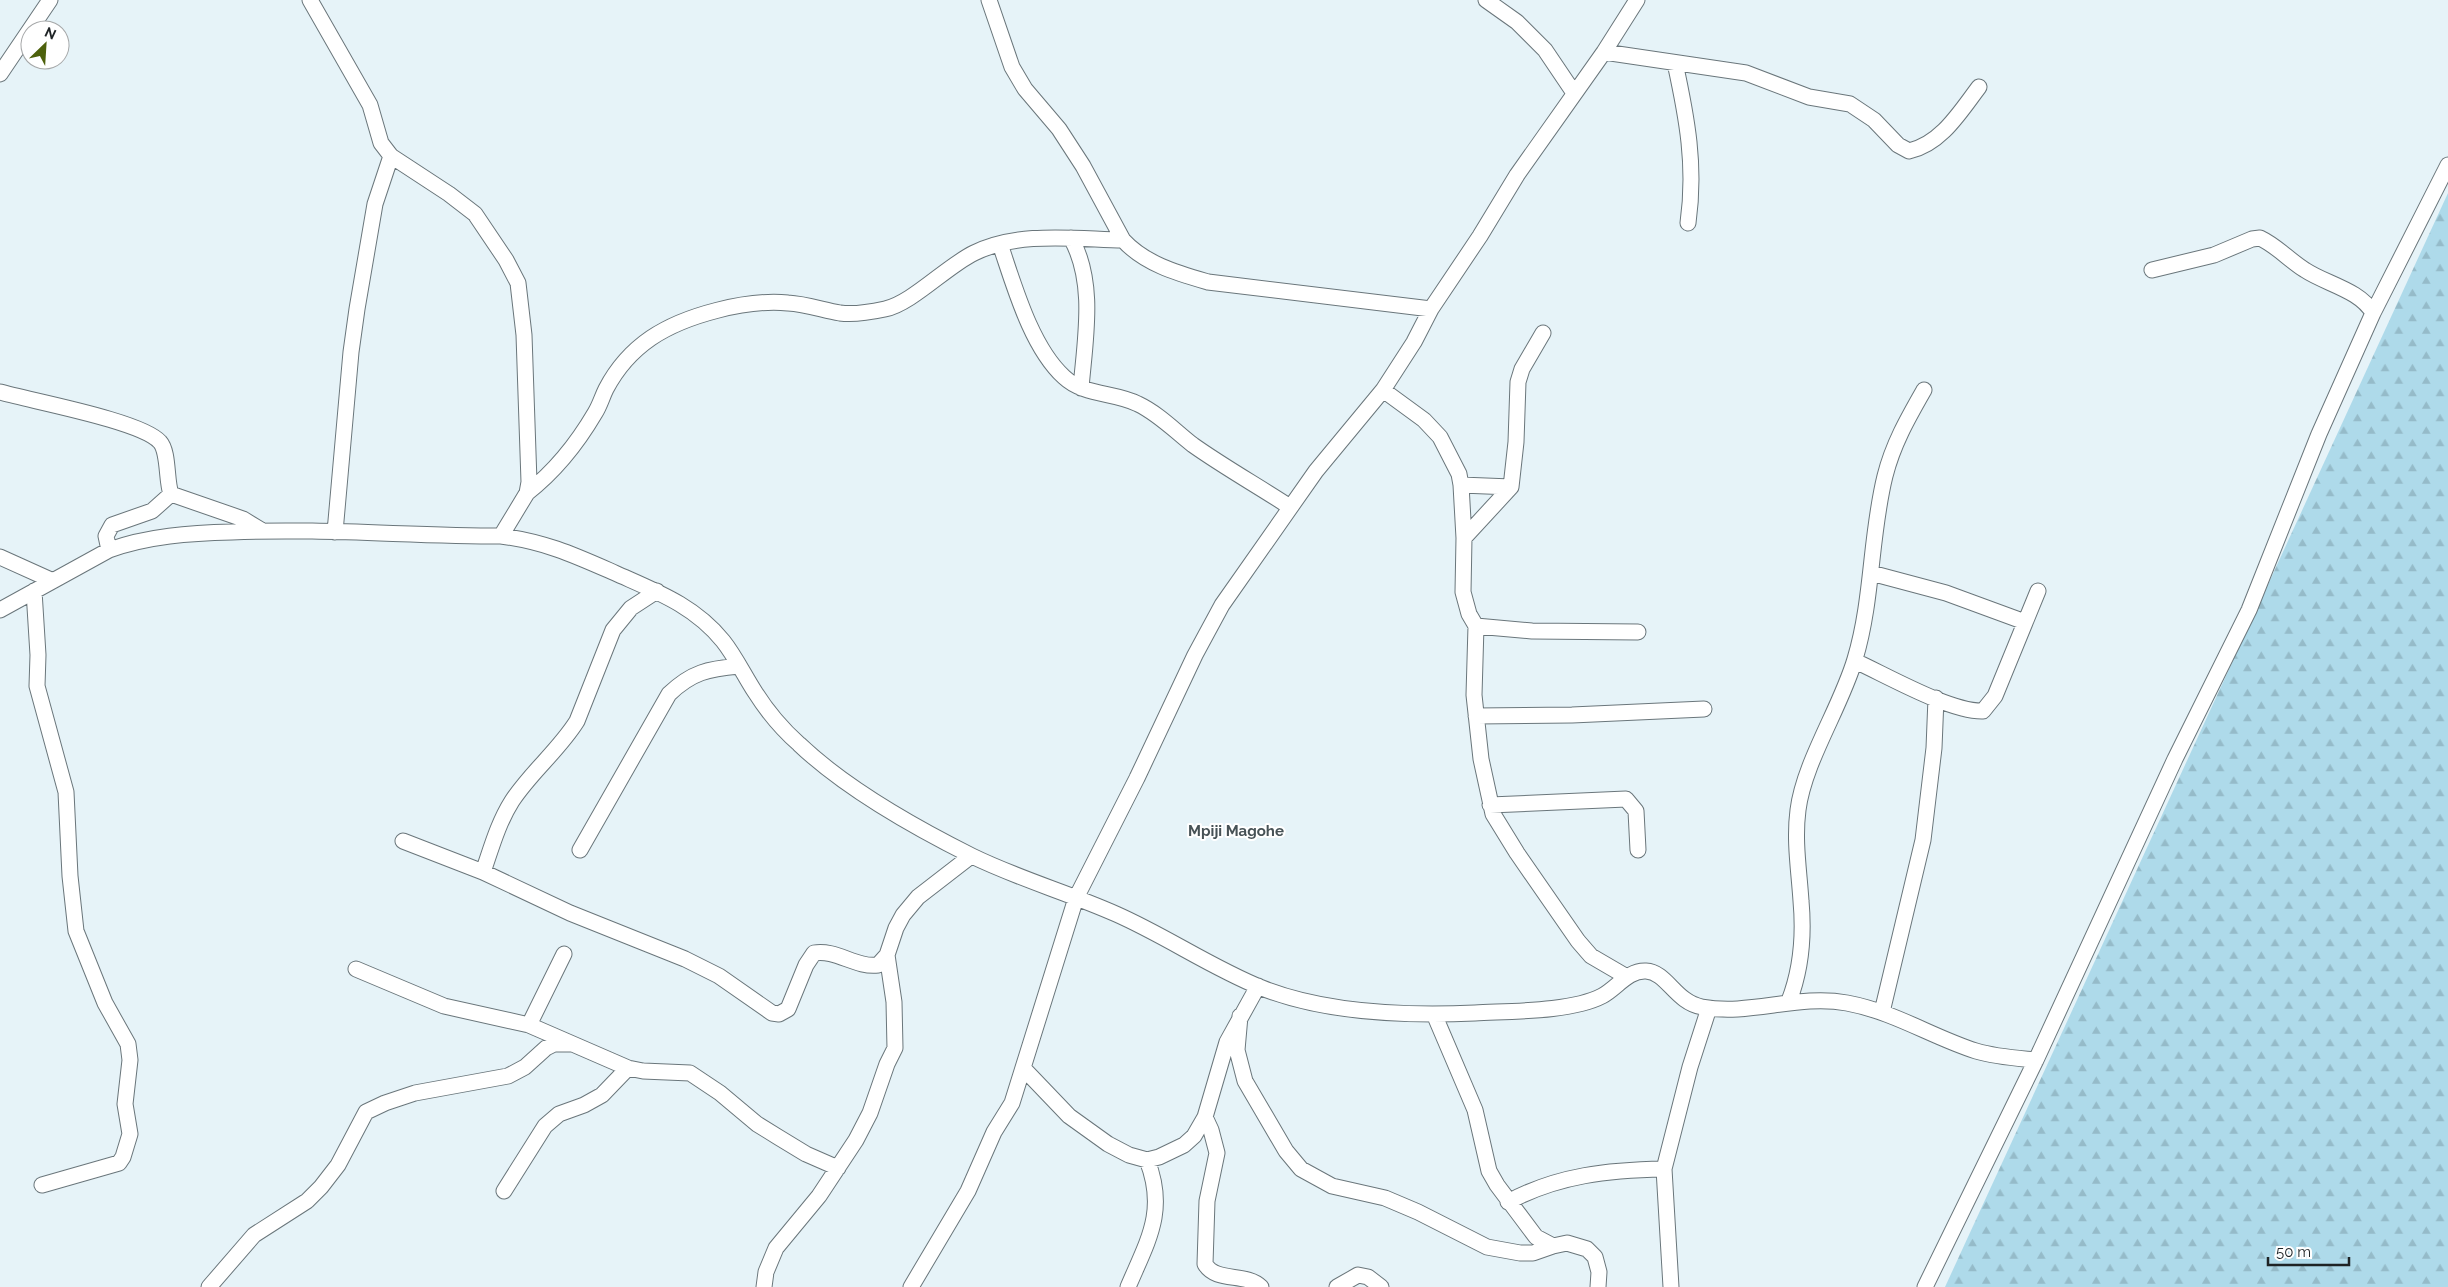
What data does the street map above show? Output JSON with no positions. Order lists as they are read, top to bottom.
{
  "districts": ["Mpiji Magohe"],
  "scale_bar": "50 m",
  "north": "top right"
}
